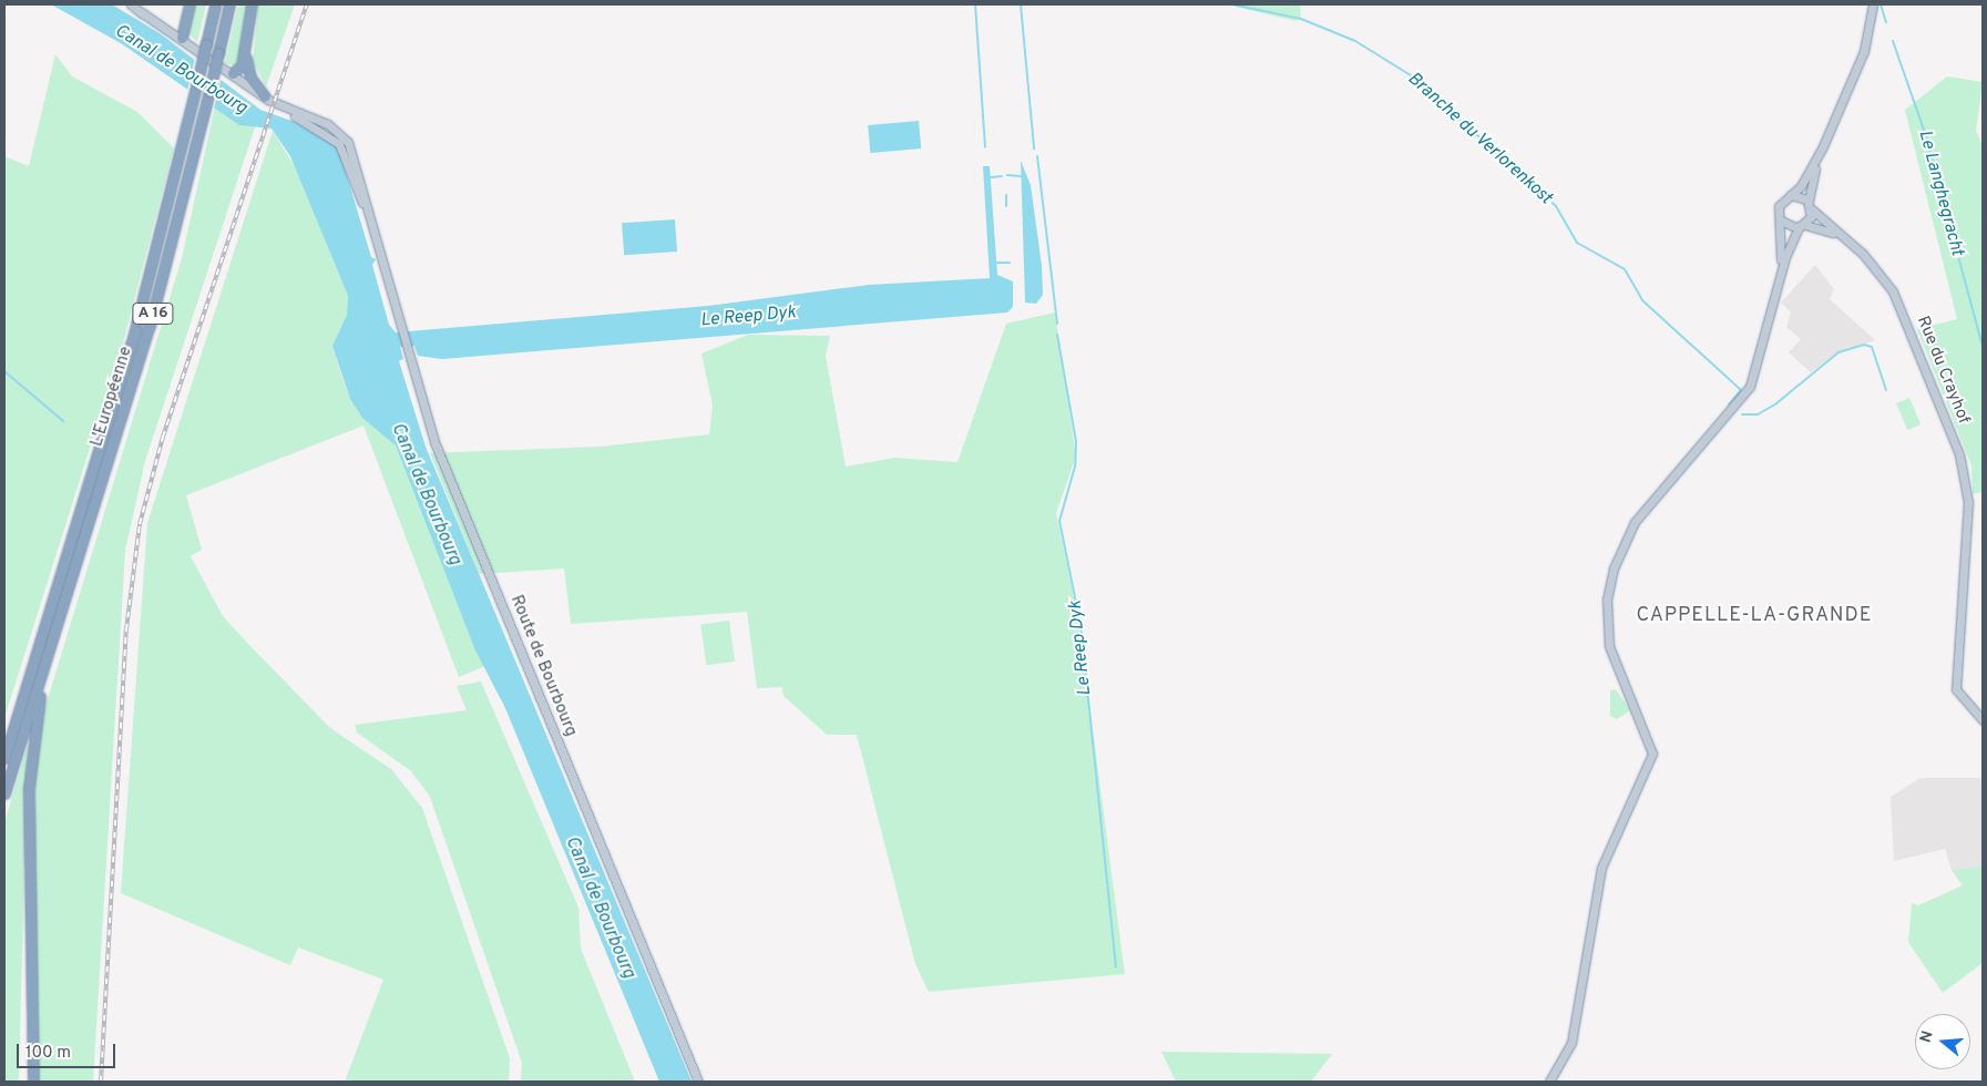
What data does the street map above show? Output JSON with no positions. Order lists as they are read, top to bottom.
{
  "streets": {
    "highway": ["A 16", "L'Européenne"],
    "street": ["Rue du Crayhof", "Route de Bourbourg"]
  },
  "districts": ["CAPPELLE-LA-GRANDE"],
  "water": [
    "Canal de Bourbourg",
    "Branche du Verlorenkost",
    "Le Langhegracht",
    "Le Reep Dyk"
  ],
  "scale_bar": "100 m",
  "north": "left"
}
